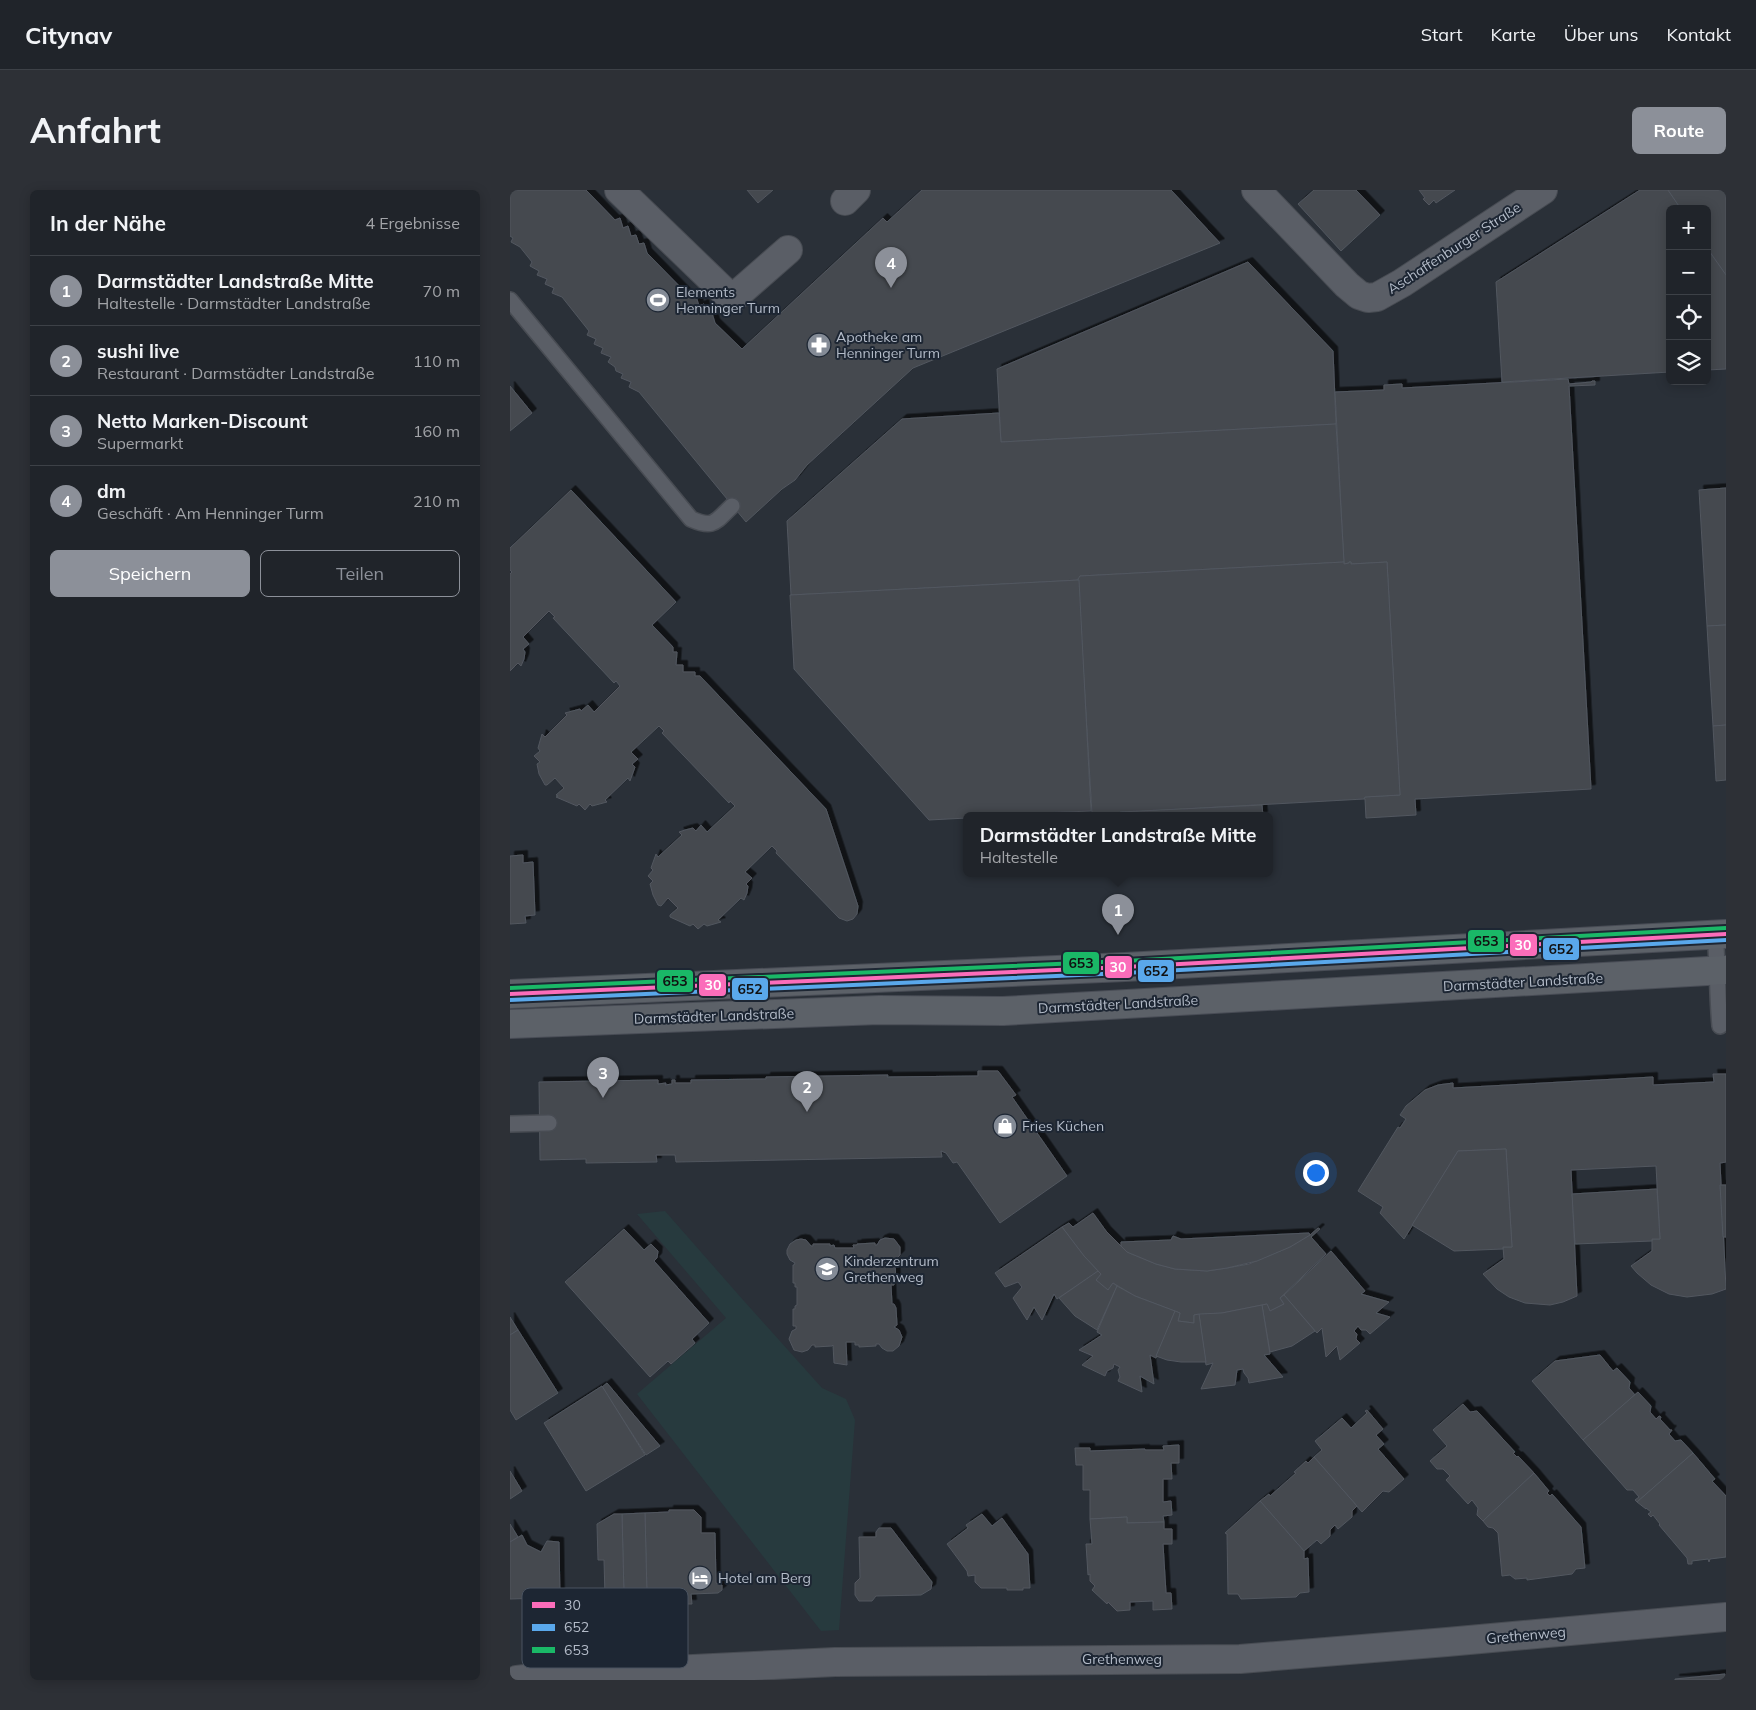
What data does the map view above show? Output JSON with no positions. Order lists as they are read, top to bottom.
{
  "streets": {
    "main road": ["Darmstädter Landstraße"],
    "street": ["Aschaffenburger Straße", "Grethenweg"]
  },
  "places": {
    "sports": ["Elements Henninger Turm"],
    "pharmacy": ["Apotheke am Henninger Turm"],
    "shop": ["Fries Küchen"],
    "school or university": ["Kinderzentrum Grethenweg"],
    "hotel": ["Hotel am Berg"]
  },
  "lines": ["transit line 653", "transit line 30", "transit line 652"],
  "legend": ["30", "652", "653"],
  "page": {
    "header": "Citynav",
    "nav": [
      "Start",
      "Karte",
      "Über uns",
      "Kontakt"
    ],
    "buttons": [
      "Route",
      ["Speichern", "Teilen"]
    ],
    "title": "Anfahrt",
    "heading": ["In der Nähe", "4 Ergebnisse"],
    "map_buttons": ["+", "−"],
    "pins": [
      "4",
      "1",
      "3",
      "2"
    ],
    "list": [
      {
        "mark": "1",
        "name": "Darmstädter Landstraße Mitte",
        "note": "Haltestelle · Darmstädter Landstraße",
        "value": "70 m"
      },
      {
        "mark": "2",
        "name": "sushi live",
        "note": "Restaurant · Darmstädter Landstraße",
        "value": "110 m"
      },
      {
        "mark": "3",
        "name": "Netto Marken-Discount",
        "note": "Supermarkt",
        "value": "160 m"
      },
      {
        "mark": "4",
        "name": "dm",
        "note": "Geschäft · Am Henninger Turm",
        "value": "210 m"
      }
    ],
    "popup": ["Darmstädter Landstraße Mitte", "Haltestelle"]
  }
}
